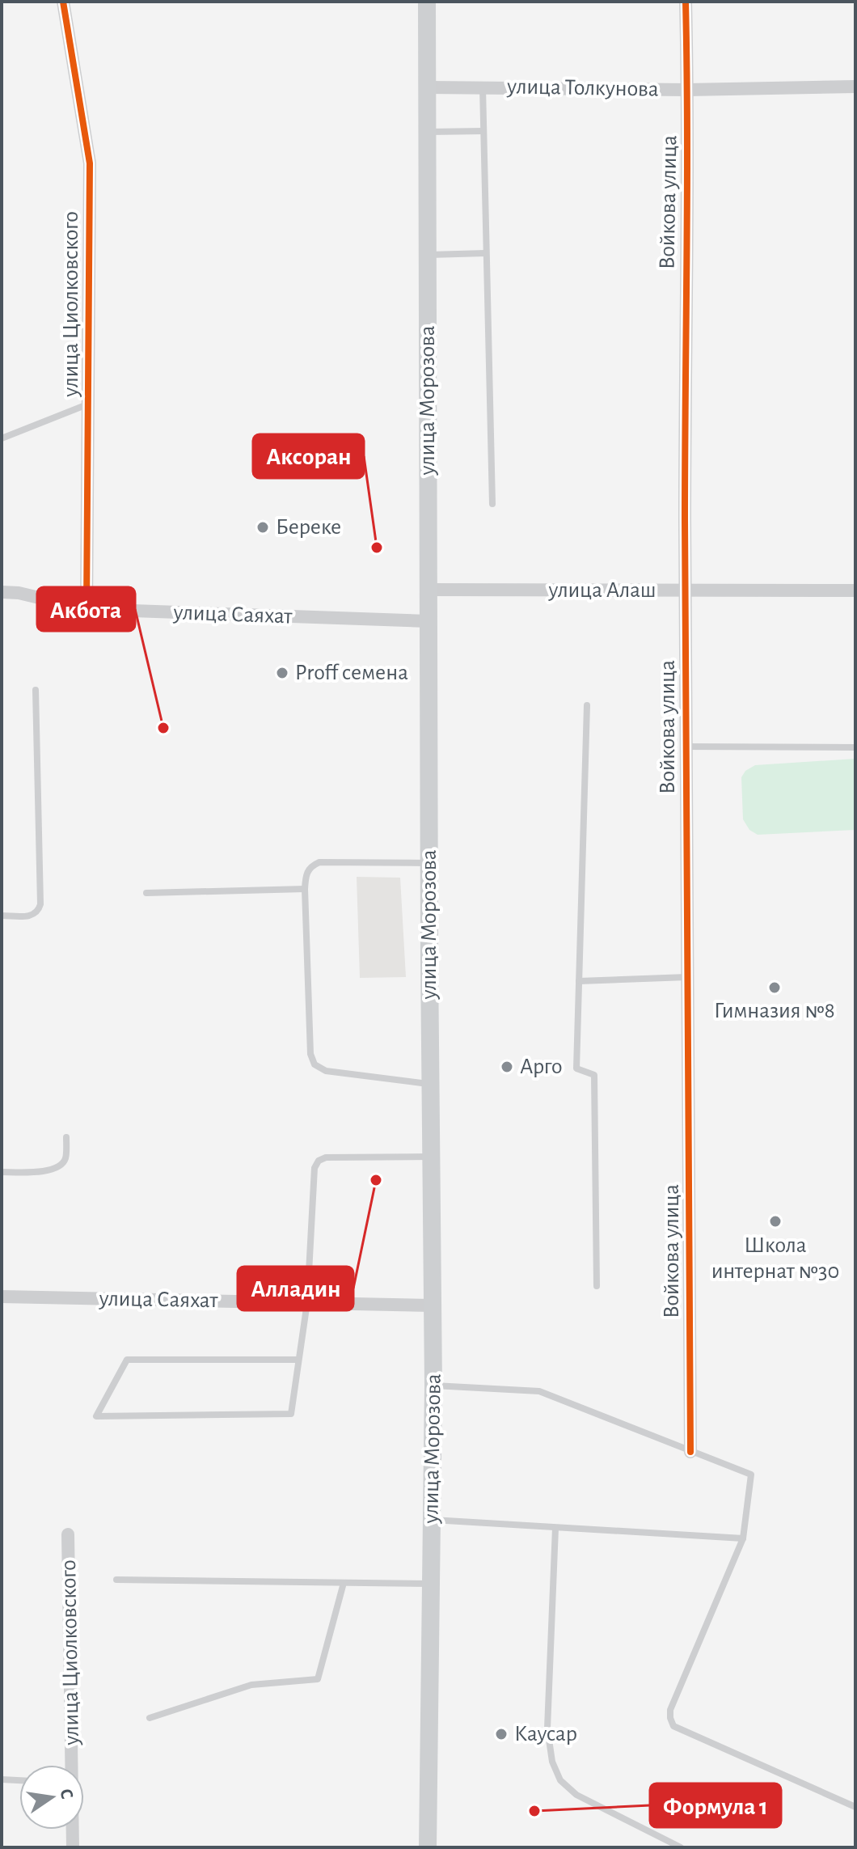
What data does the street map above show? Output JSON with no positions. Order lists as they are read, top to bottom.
{
  "streets": {
    "main road": ["улица Морозова"],
    "street": [
      "улица Толкунова",
      "Войкова улица",
      "улица Циолковского",
      "улица Алаш",
      "улица Саяхат"
    ]
  },
  "crossings": [
    ["улица Толкунова", "Войкова улица"],
    ["улица Толкунова", "улица Морозова"],
    ["Войкова улица", "улица Алаш"],
    ["улица Циолковского", "улица Саяхат"],
    ["улица Морозова", "улица Алаш"],
    ["улица Морозова", "улица Саяхат"]
  ],
  "places": [
    "Береке",
    "Аксоран",
    "Proff семена",
    "Акбота",
    "Гимназия №8",
    "Арго",
    "Алладин",
    "Школа интернат №30",
    "Каусар",
    "Формула 1"
  ],
  "north": "right"
}
